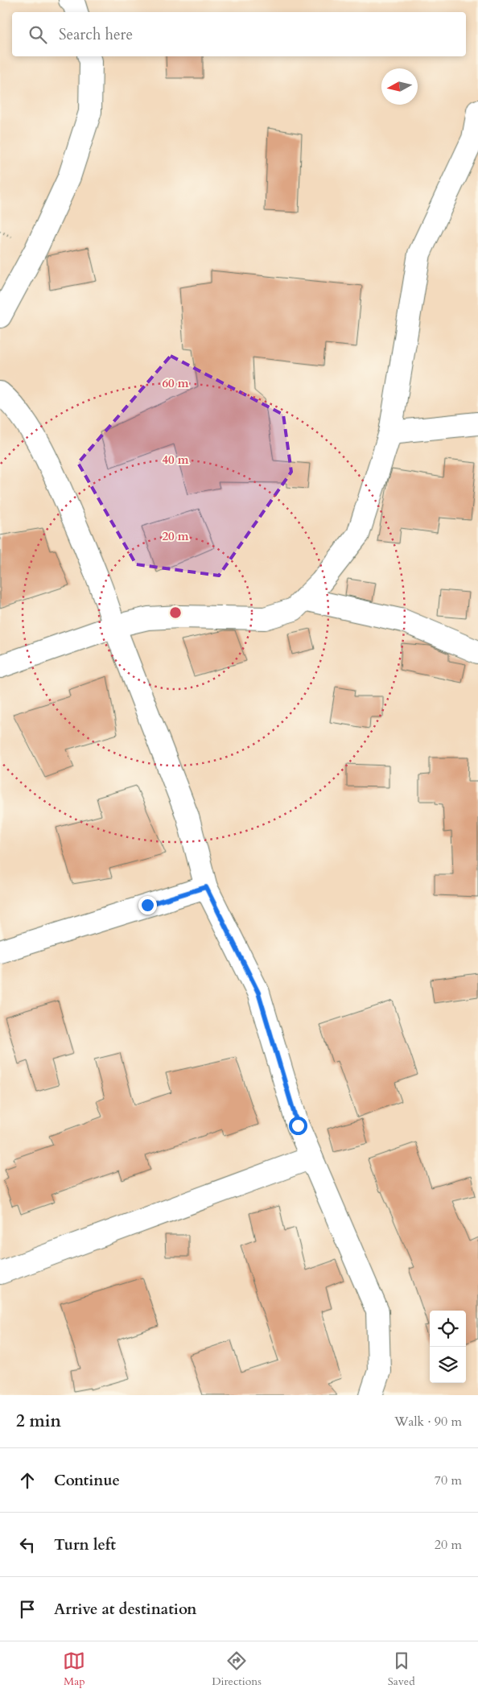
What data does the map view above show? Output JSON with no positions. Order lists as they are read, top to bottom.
{
  "north": "left",
  "page": {
    "search": "Search here",
    "heading": ["2 min", "Walk · 90 m"],
    "list": [
      ["Continue", "70 m"],
      ["Turn left", "20 m"],
      "Arrive at destination"
    ],
    "nav": ["Map", "Directions", "Saved"]
  },
  "rings": ["60 m", "40 m", "20 m"]
}
